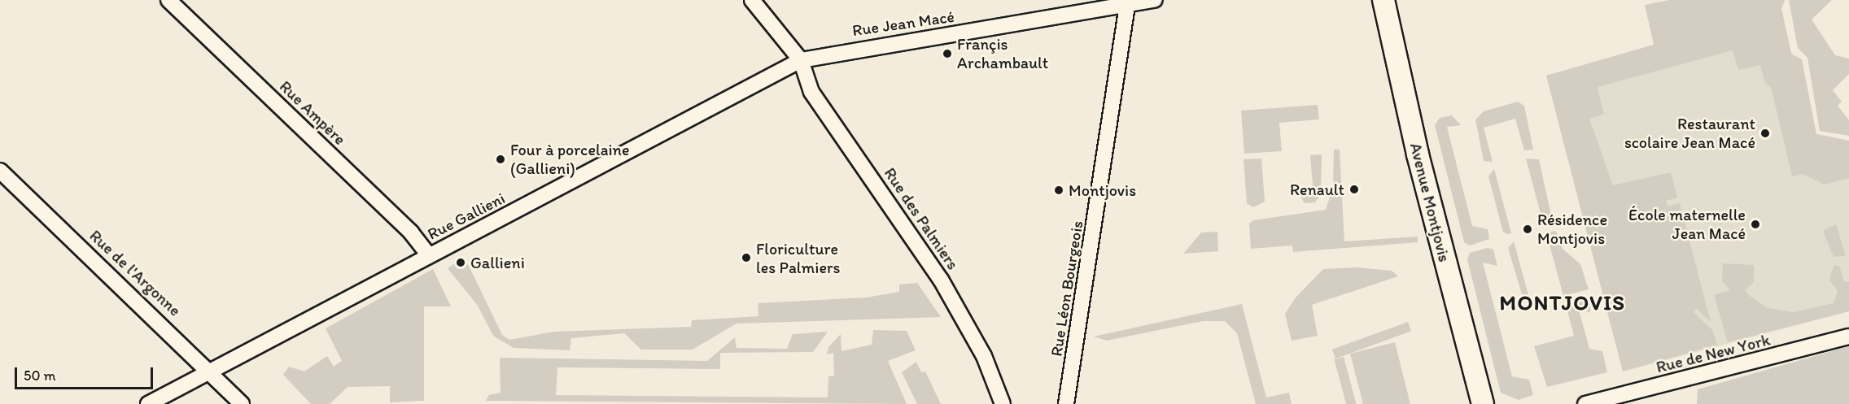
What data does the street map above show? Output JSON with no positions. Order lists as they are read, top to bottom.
{
  "streets": {
    "main road": ["Avenue Montjovis"],
    "street": [
      "Rue Jean Macé",
      "Rue Ampère",
      "Rue Gallieni",
      "Rue des Palmiers",
      "Rue de l'Argonne",
      "Rue Léon Bourgeois",
      "Rue de New York"
    ]
  },
  "crossings": [
    ["Rue Jean Macé", "Rue Gallieni"],
    ["Rue Jean Macé", "Rue des Palmiers"],
    ["Rue Jean Macé", "Rue Léon Bourgeois"],
    ["Rue Ampère", "Rue Gallieni"],
    ["Rue Gallieni", "Rue des Palmiers"],
    ["Rue Gallieni", "Rue de l'Argonne"]
  ],
  "districts": ["MONTJOVIS"],
  "places": [
    "Françis Archambault",
    "Restaurant scolaire Jean Macé",
    "Four à porcelaine (Gallieni)",
    "Renault",
    "Montjovis",
    "École maternelle Jean Macé",
    "Résidence Montjovis",
    "Floriculture les Palmiers",
    "Gallieni"
  ],
  "scale_bar": "50 m"
}
